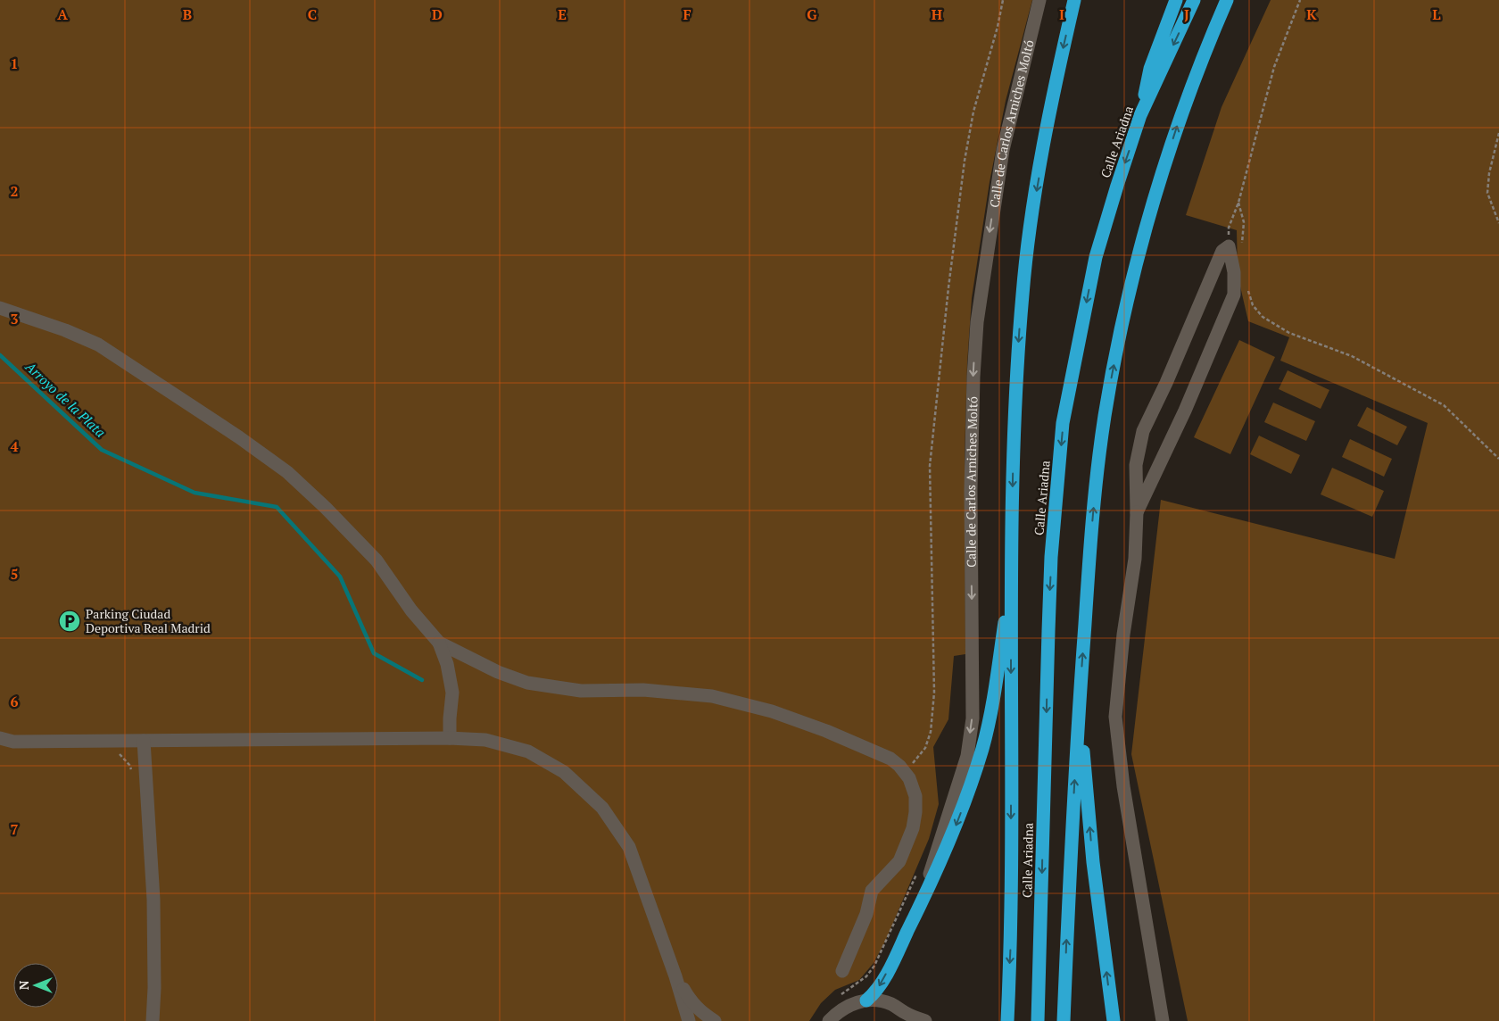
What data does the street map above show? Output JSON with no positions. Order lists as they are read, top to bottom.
{
  "streets": {
    "highway": ["Calle Ariadna"],
    "street": ["Calle de Carlos Arniches Moltó"]
  },
  "one_way": ["Calle de Carlos Arniches Moltó"],
  "water": ["Arroyo de la Plata"],
  "places": {
    "parking": ["Parking Ciudad Deportiva Real Madrid"]
  },
  "north": "left",
  "grid": {
    "columns": [
      "A",
      "B",
      "C",
      "D",
      "E",
      "F",
      "G",
      "H",
      "I",
      "J",
      "K",
      "L"
    ],
    "rows": [
      "1",
      "2",
      "3",
      "4",
      "5",
      "6",
      "7"
    ]
  }
}
